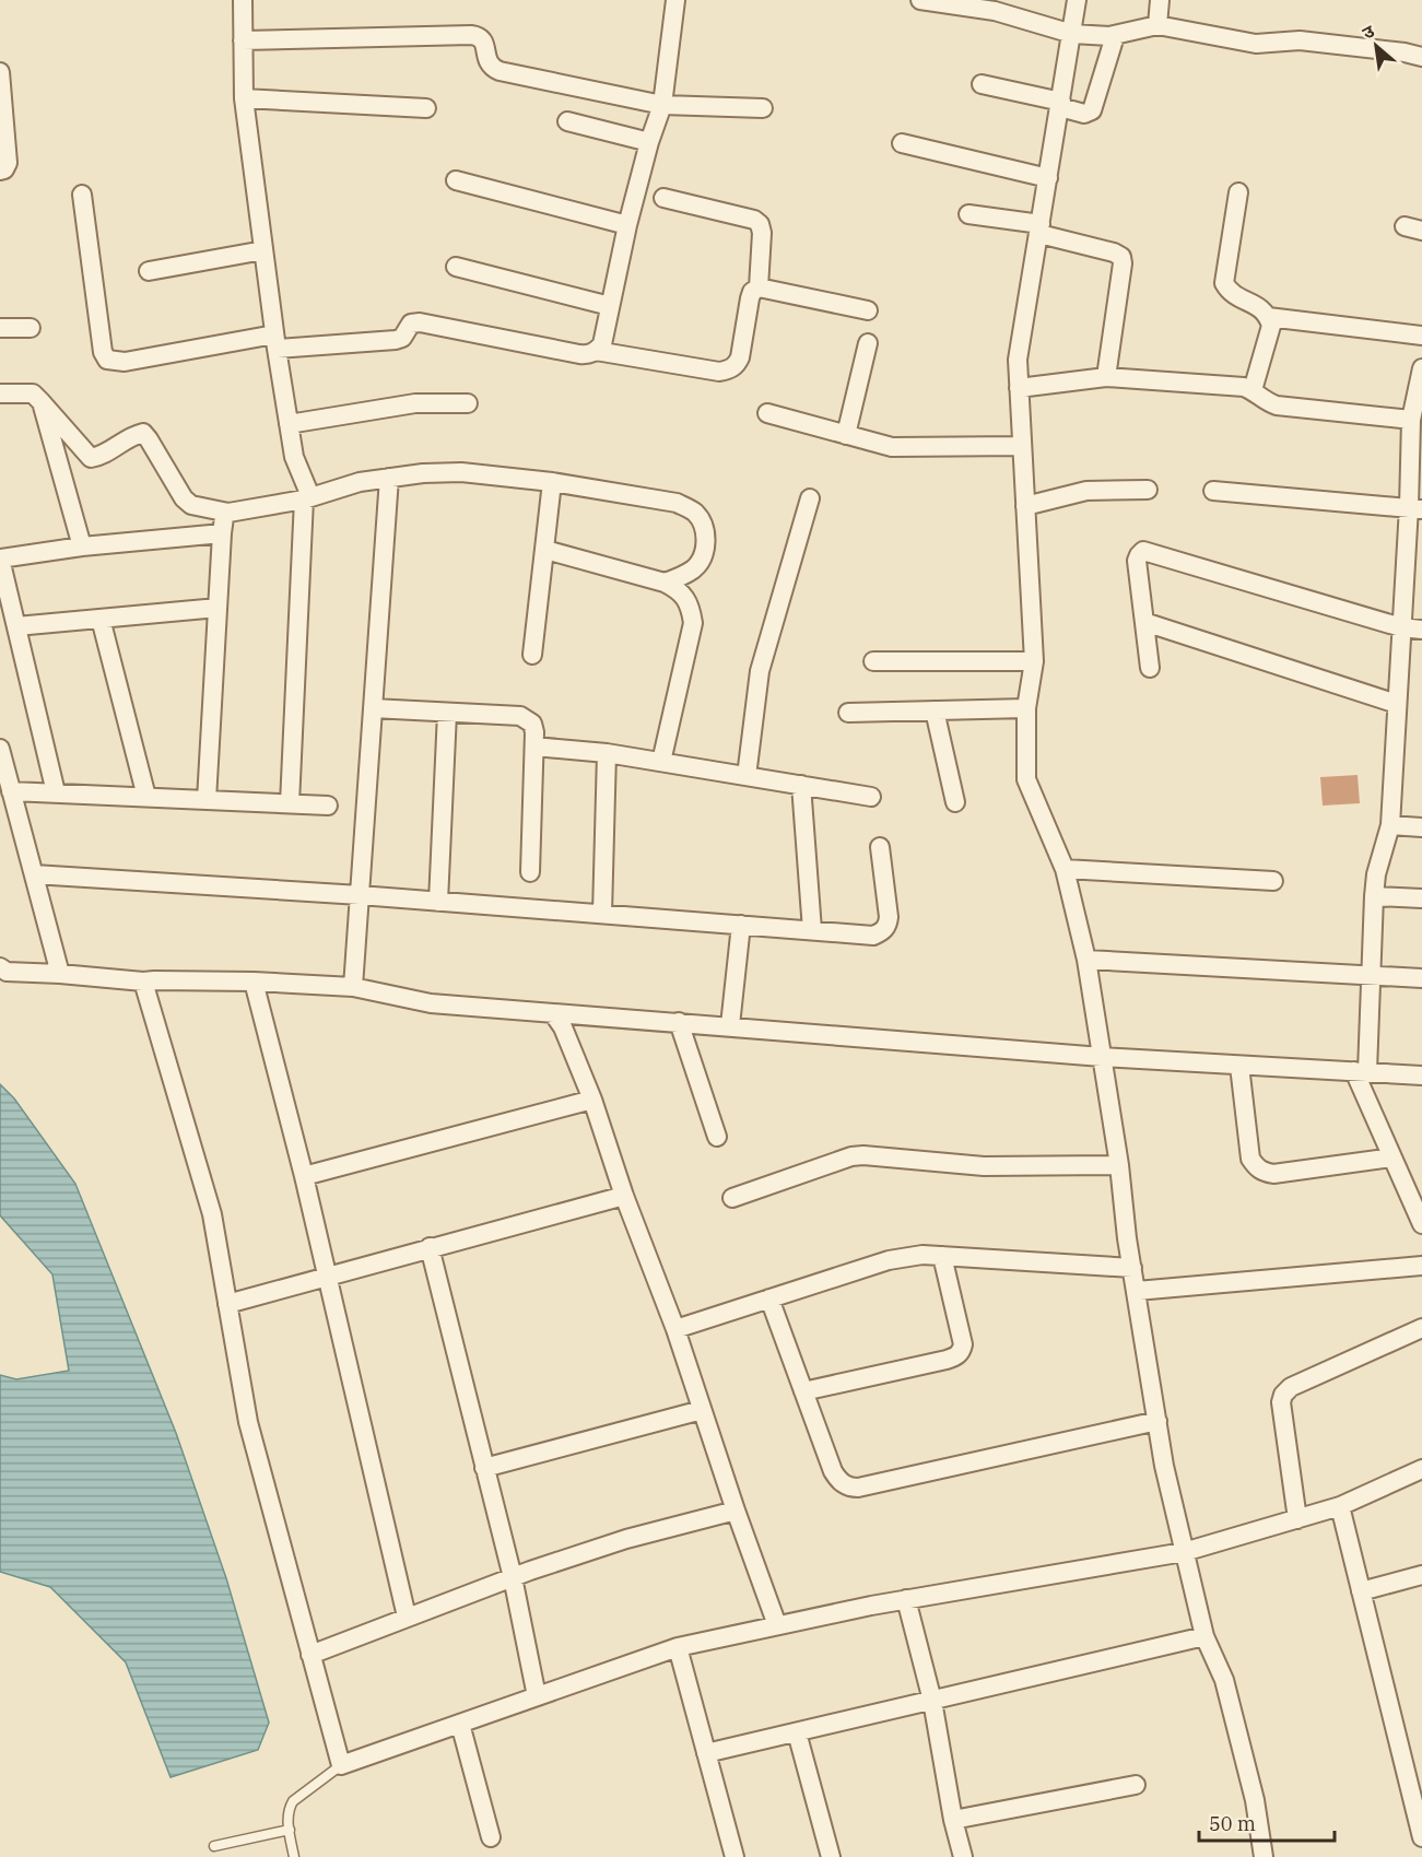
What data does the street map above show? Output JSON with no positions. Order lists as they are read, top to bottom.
{
  "scale_bar": "50 m",
  "north": "top left"
}
